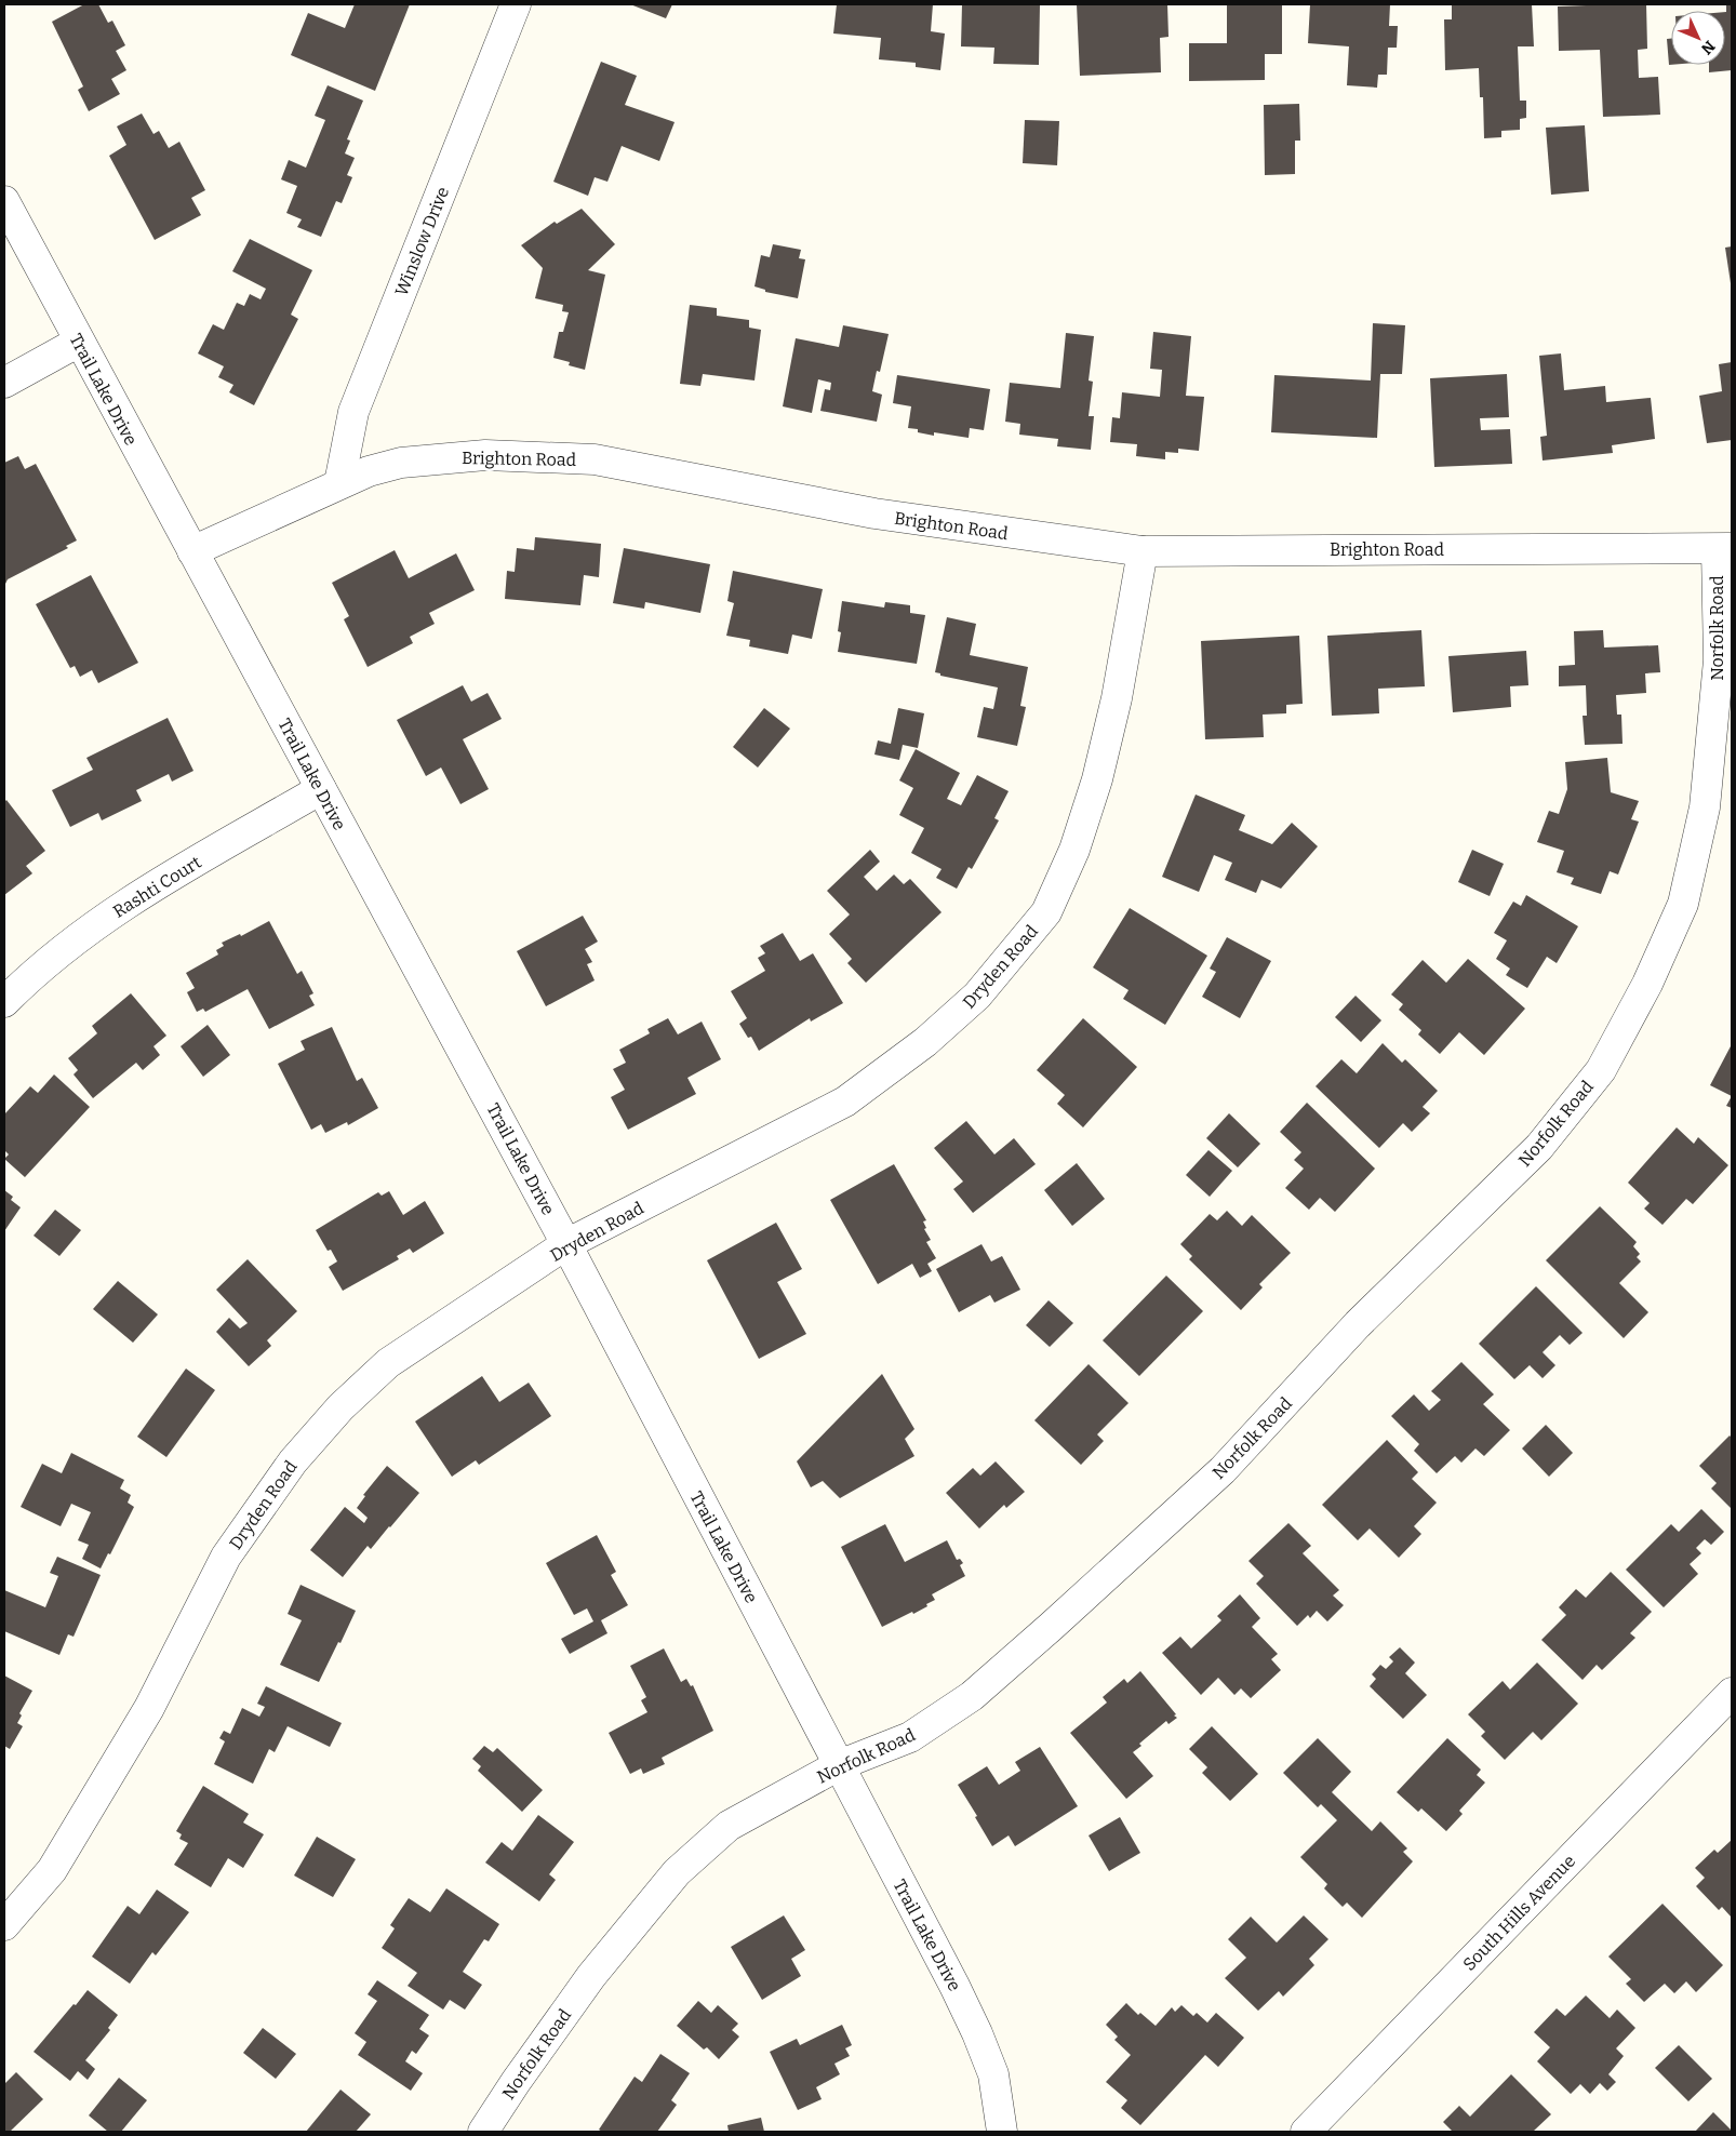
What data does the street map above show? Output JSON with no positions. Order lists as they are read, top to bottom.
{
  "streets": {
    "street": [
      "Winslow Drive",
      "Trail Lake Drive",
      "Brighton Road",
      "Norfolk Road",
      "Rashti Court",
      "Dryden Road",
      "South Hills Avenue"
    ]
  },
  "crossings": [
    ["Winslow Drive", "Brighton Road"],
    ["Trail Lake Drive", "Brighton Road"],
    ["Trail Lake Drive", "Norfolk Road"],
    ["Trail Lake Drive", "Rashti Court"],
    ["Trail Lake Drive", "Dryden Road"],
    ["Brighton Road", "Norfolk Road"],
    ["Brighton Road", "Dryden Road"]
  ],
  "north": "bottom right"
}
